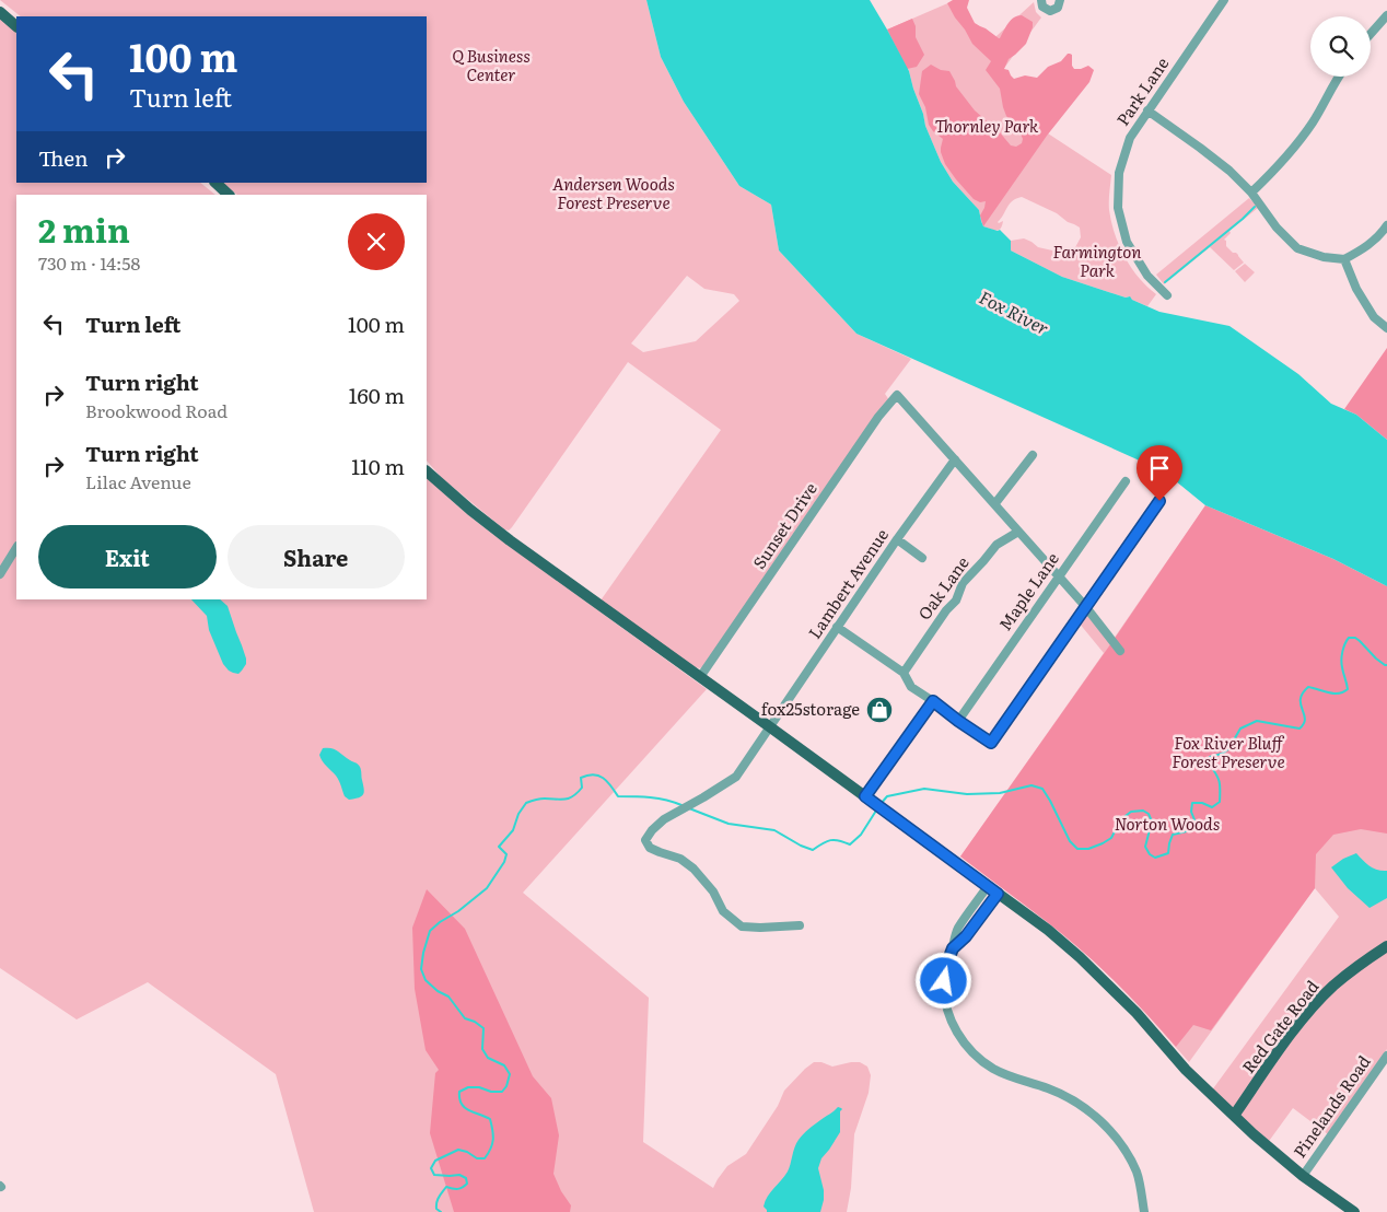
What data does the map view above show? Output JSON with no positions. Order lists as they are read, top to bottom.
{
  "streets": {
    "main road": ["Red Gate Road"],
    "street": [
      "Park Lane",
      "Sunset Drive",
      "Lambert Avenue",
      "Oak Lane",
      "Maple Lane",
      "Pinelands Road"
    ]
  },
  "crossings": [
    ["Sunset Drive", "Lambert Avenue"]
  ],
  "water": ["Fox River"],
  "parks": [
    "Q Business Center",
    "Thornley Park",
    "Andersen Woods Forest Preserve",
    "Farmington Park",
    "Fox River Bluff Forest Preserve",
    "Norton Woods"
  ],
  "places": {
    "shop": ["fox25storage"]
  },
  "page": {
    "turn": ["100 m", "Turn left"],
    "then": "Then",
    "heading": ["2 min", "730 m · 14:58"],
    "list": [
      {
        "name": "Turn left",
        "value": "100 m"
      },
      {
        "name": "Turn right",
        "note": "Brookwood Road",
        "value": "160 m"
      },
      {
        "name": "Turn right",
        "note": "Lilac Avenue",
        "value": "110 m"
      }
    ],
    "buttons": ["Exit", "Share"]
  }
}
